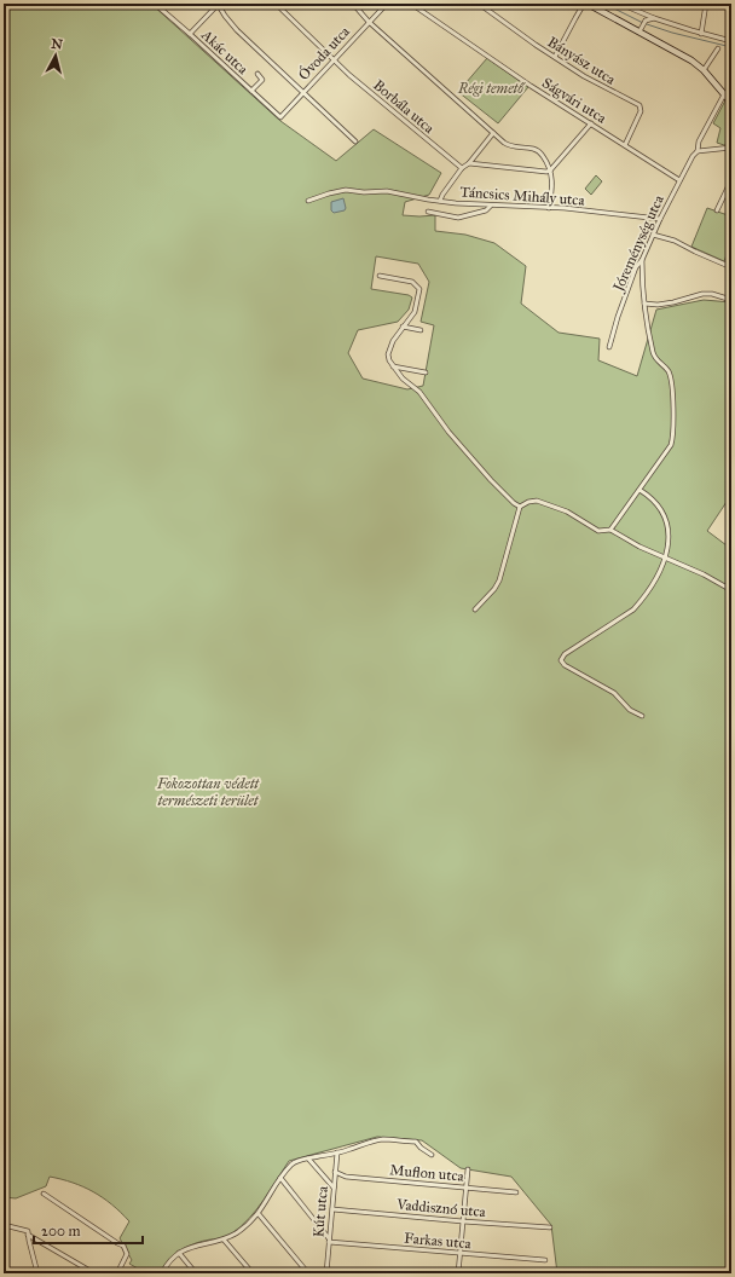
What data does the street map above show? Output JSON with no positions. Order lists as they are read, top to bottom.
{
  "streets": {
    "street": [
      "Akác utca",
      "Óvoda utca",
      "Bányász utca",
      "Ságvári utca",
      "Borbála utca",
      "Táncsics Mihály utca",
      "Jóreménység utca",
      "Muflon utca",
      "Vaddisznó utca",
      "Kút utca",
      "Farkas utca"
    ]
  },
  "crossings": [
    ["Akác utca", "Óvoda utca"],
    ["Óvoda utca", "Borbála utca"],
    ["Bányász utca", "Ságvári utca"],
    ["Ságvári utca", "Jóreménység utca"],
    ["Borbála utca", "Táncsics Mihály utca"],
    ["Táncsics Mihály utca", "Jóreménység utca"],
    ["Muflon utca", "Kút utca"],
    ["Vaddisznó utca", "Kút utca"],
    ["Kút utca", "Farkas utca"]
  ],
  "parks": ["Régi temető", "Fokozottan védett természeti terület"],
  "scale_bar": "200 m",
  "north": "top"
}
